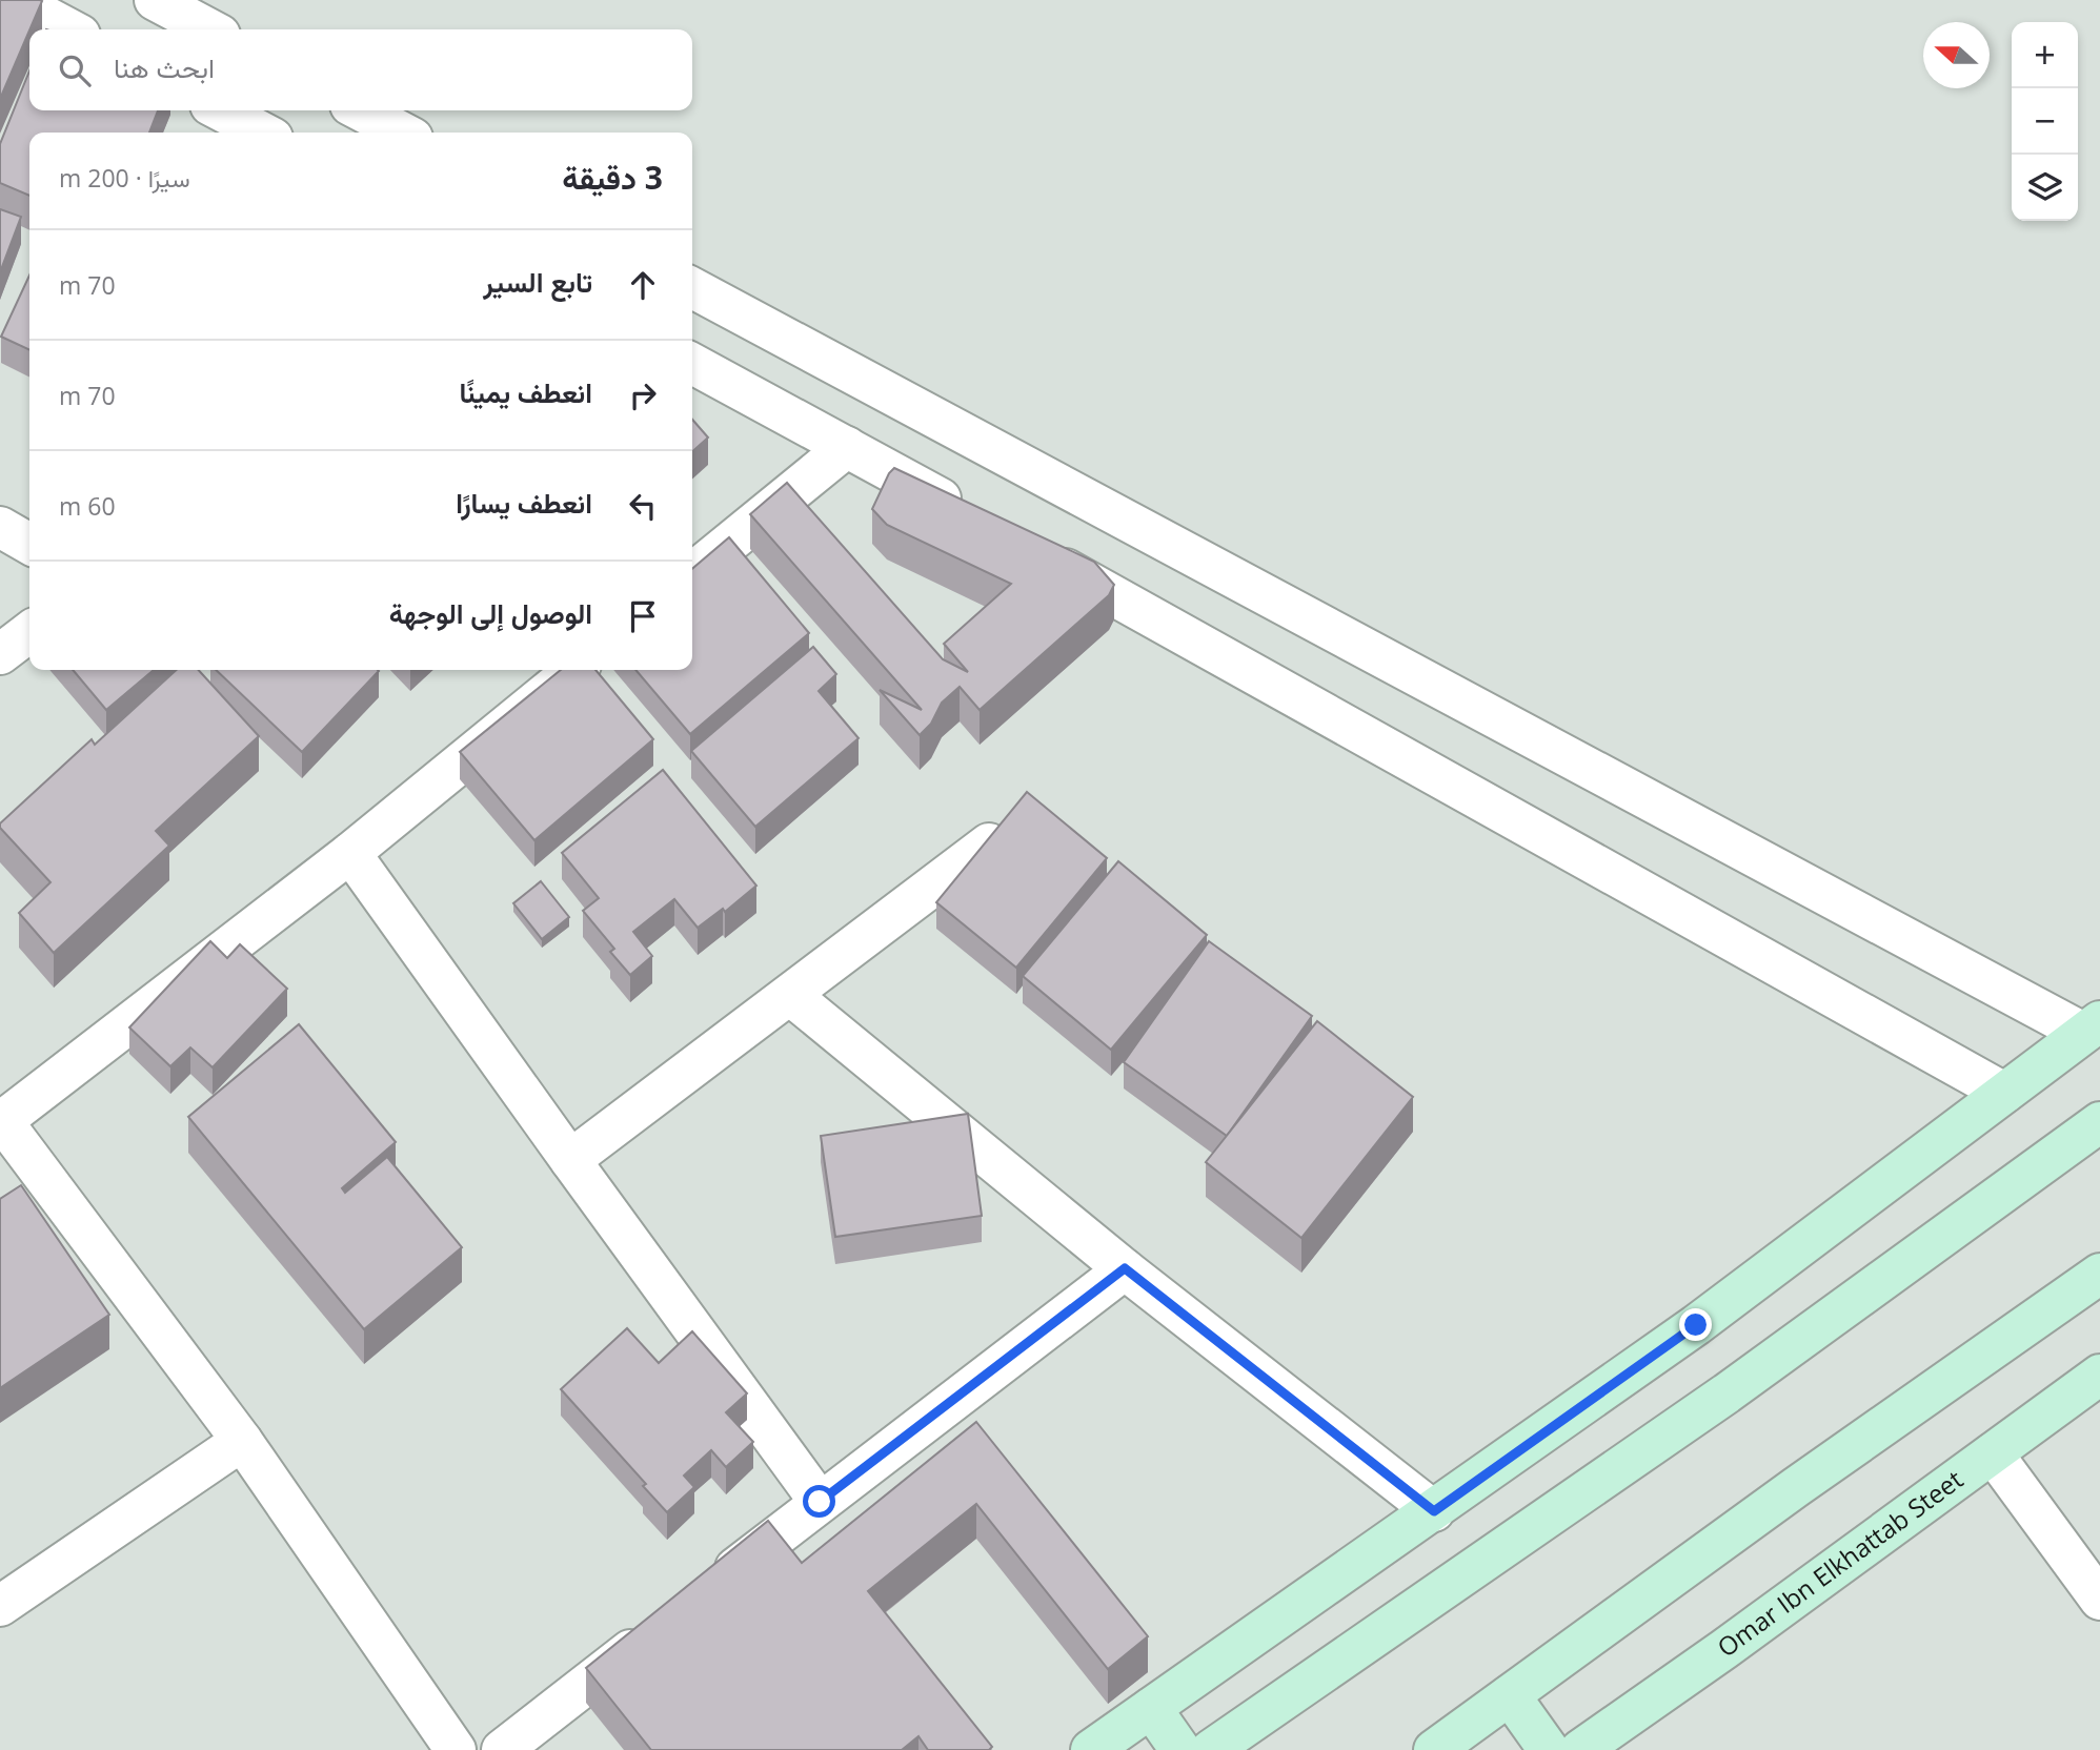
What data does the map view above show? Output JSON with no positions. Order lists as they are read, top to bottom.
{
  "streets": {
    "main road": ["Omar Ibn Elkhattab Steet"]
  },
  "north": "left",
  "page": {
    "map_buttons": ["+", "−"],
    "search": "ابحث هنا",
    "heading": ["3 دقيقة", "سيرًا · 200 m"],
    "list": [
      ["تابع السير", "70 m"],
      ["انعطف يمينًا", "70 m"],
      ["انعطف يسارًا", "60 m"],
      "الوصول إلى الوجهة"
    ]
  }
}
